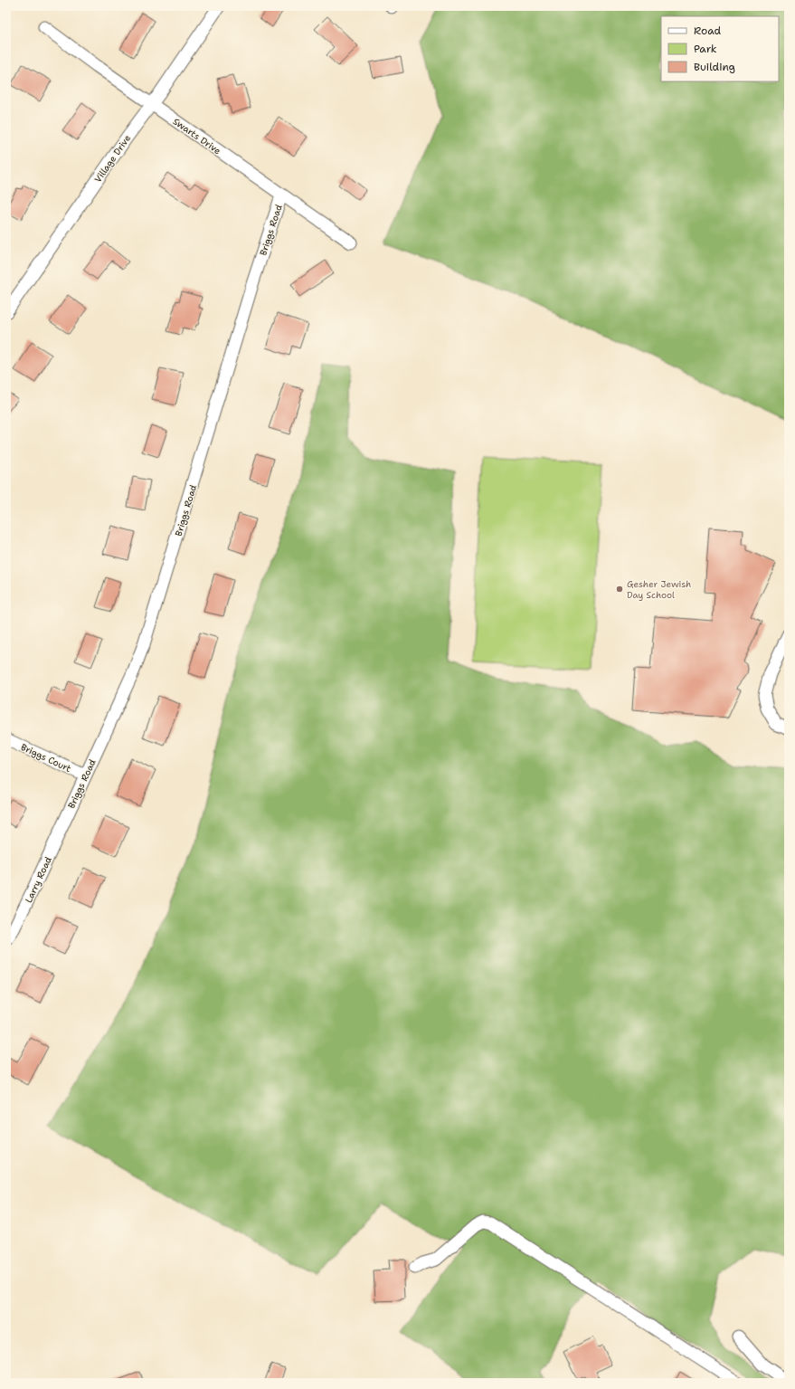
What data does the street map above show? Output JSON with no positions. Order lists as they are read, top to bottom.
{
  "streets": {
    "street": [
      "Swarts Drive",
      "Village Drive",
      "Briggs Road",
      "Briggs Court",
      "Larry Road"
    ]
  },
  "crossings": [
    ["Swarts Drive", "Village Drive"],
    ["Swarts Drive", "Briggs Road"],
    ["Briggs Road", "Briggs Court"],
    ["Briggs Road", "Larry Road"]
  ],
  "places": ["Gesher Jewish Day School"],
  "legend": ["Road", "Park", "Building"]
}
